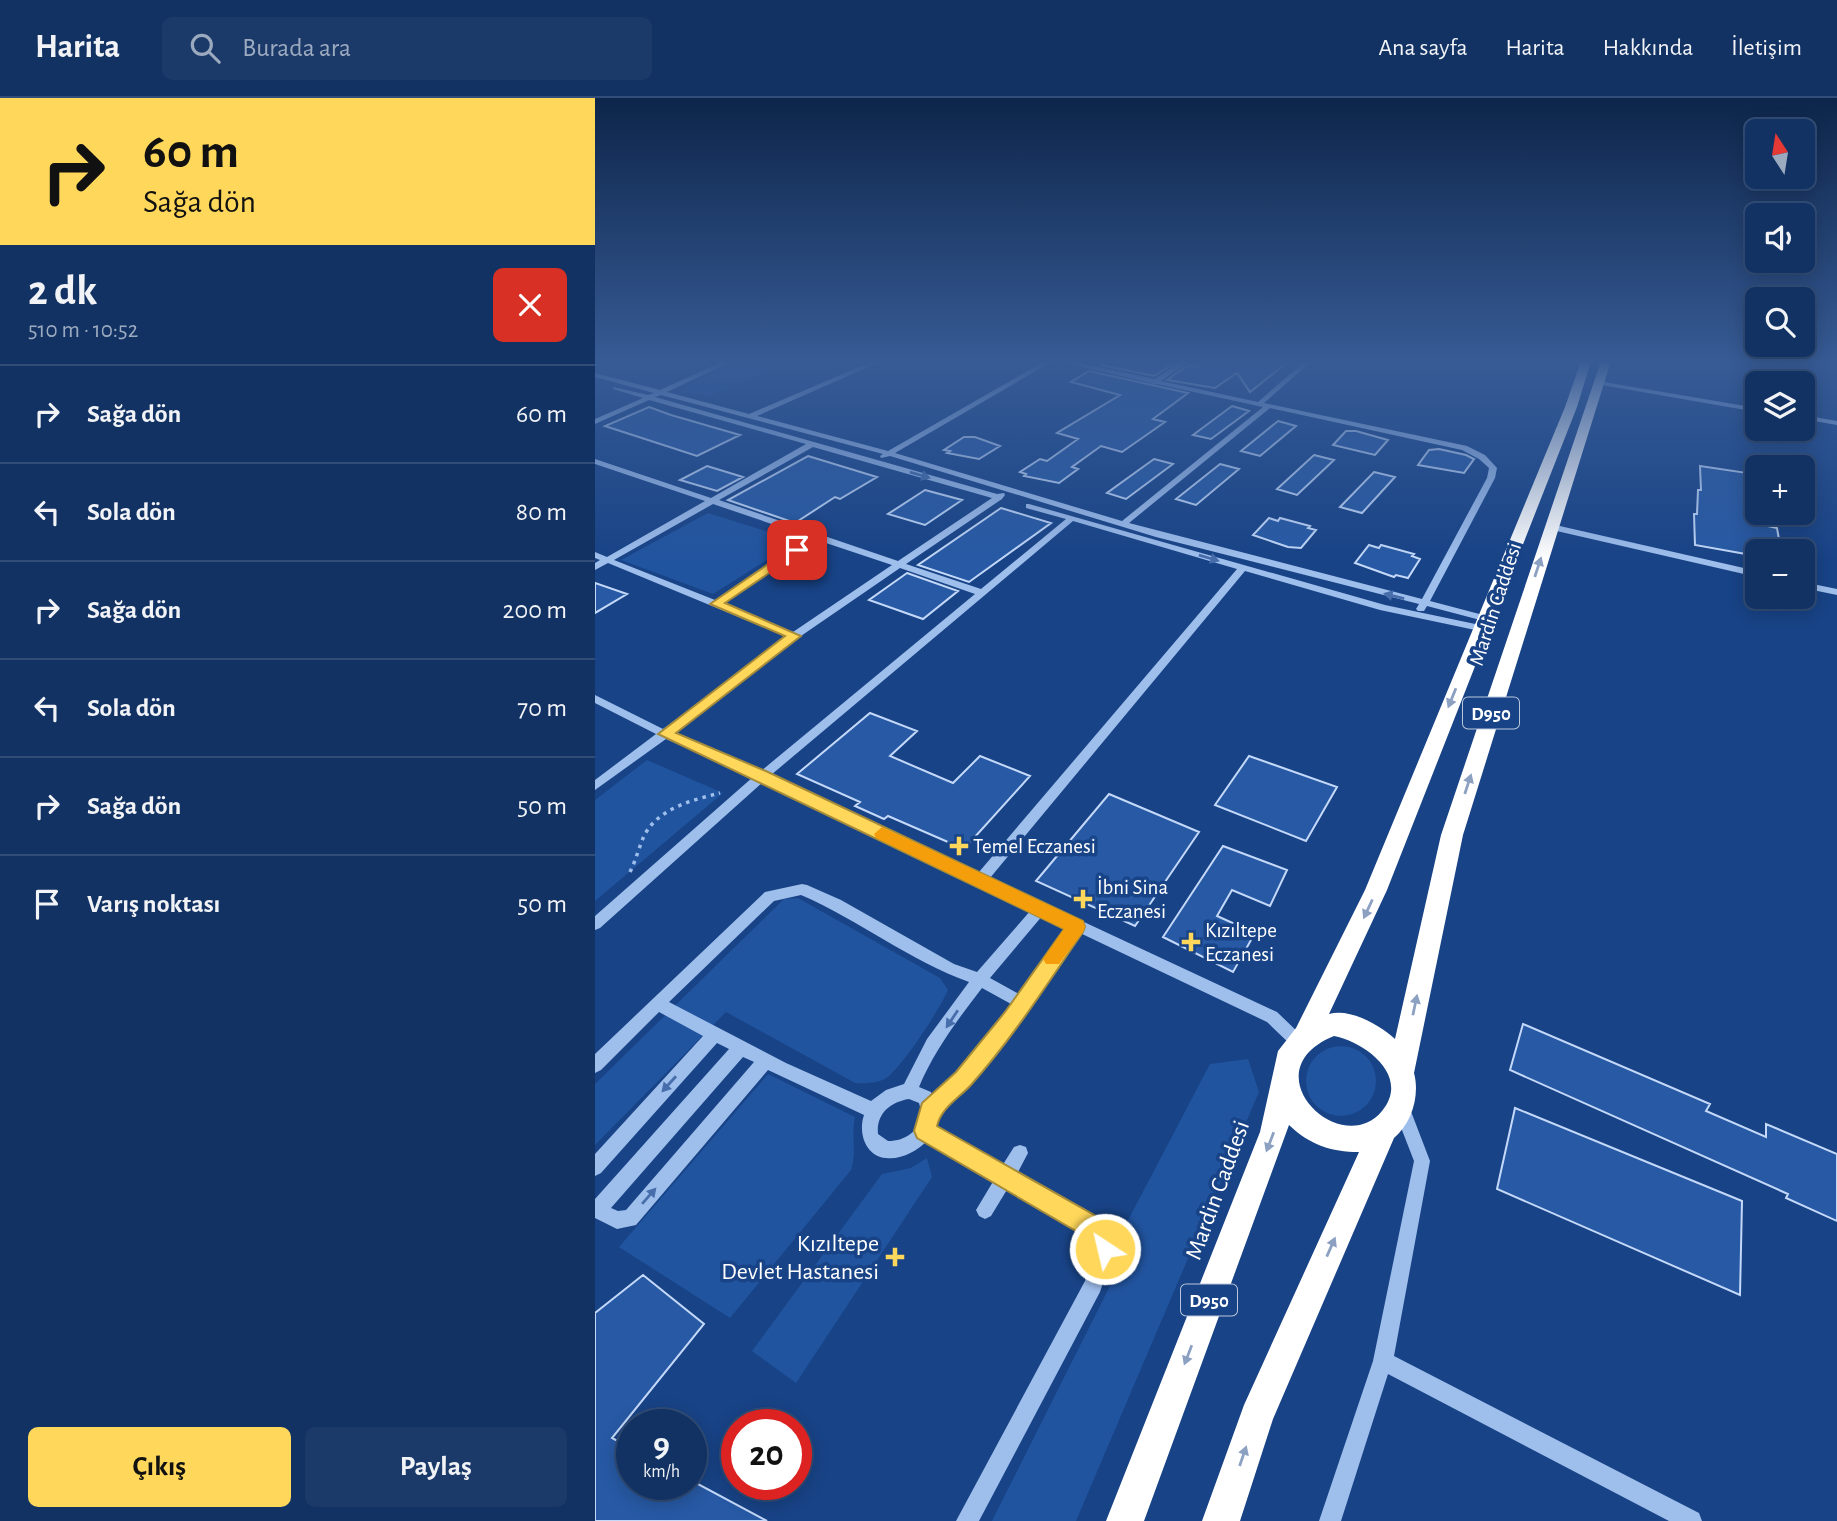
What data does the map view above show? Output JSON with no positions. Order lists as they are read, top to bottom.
{
  "streets": {
    "highway": ["Mardin Caddesi", "D950"]
  },
  "places": {
    "health": [
      "Temel Eczanesi",
      "İbni Sina Eczanesi",
      "Kızıltepe Eczanesi",
      "Kızıltepe Devlet Hastanesi"
    ]
  },
  "north": "top",
  "page": {
    "header": "Harita",
    "search": "Burada ara",
    "nav": [
      "Ana sayfa",
      "Harita",
      "Hakkında",
      "İletişim"
    ],
    "turn": ["60 m", "Sağa dön"],
    "map_buttons": ["+", "−"],
    "heading": ["2 dk", "510 m · 10:52"],
    "list": [
      {
        "name": "Sağa dön",
        "value": "60 m"
      },
      {
        "name": "Sola dön",
        "value": "80 m"
      },
      {
        "name": "Sağa dön",
        "value": "200 m"
      },
      {
        "name": "Sola dön",
        "value": "70 m"
      },
      {
        "name": "Sağa dön",
        "value": "50 m"
      },
      {
        "name": "Varış noktası",
        "value": "50 m"
      }
    ],
    "speed": "9 km/h",
    "limit": "20",
    "buttons": ["Çıkış", "Paylaş"]
  }
}
